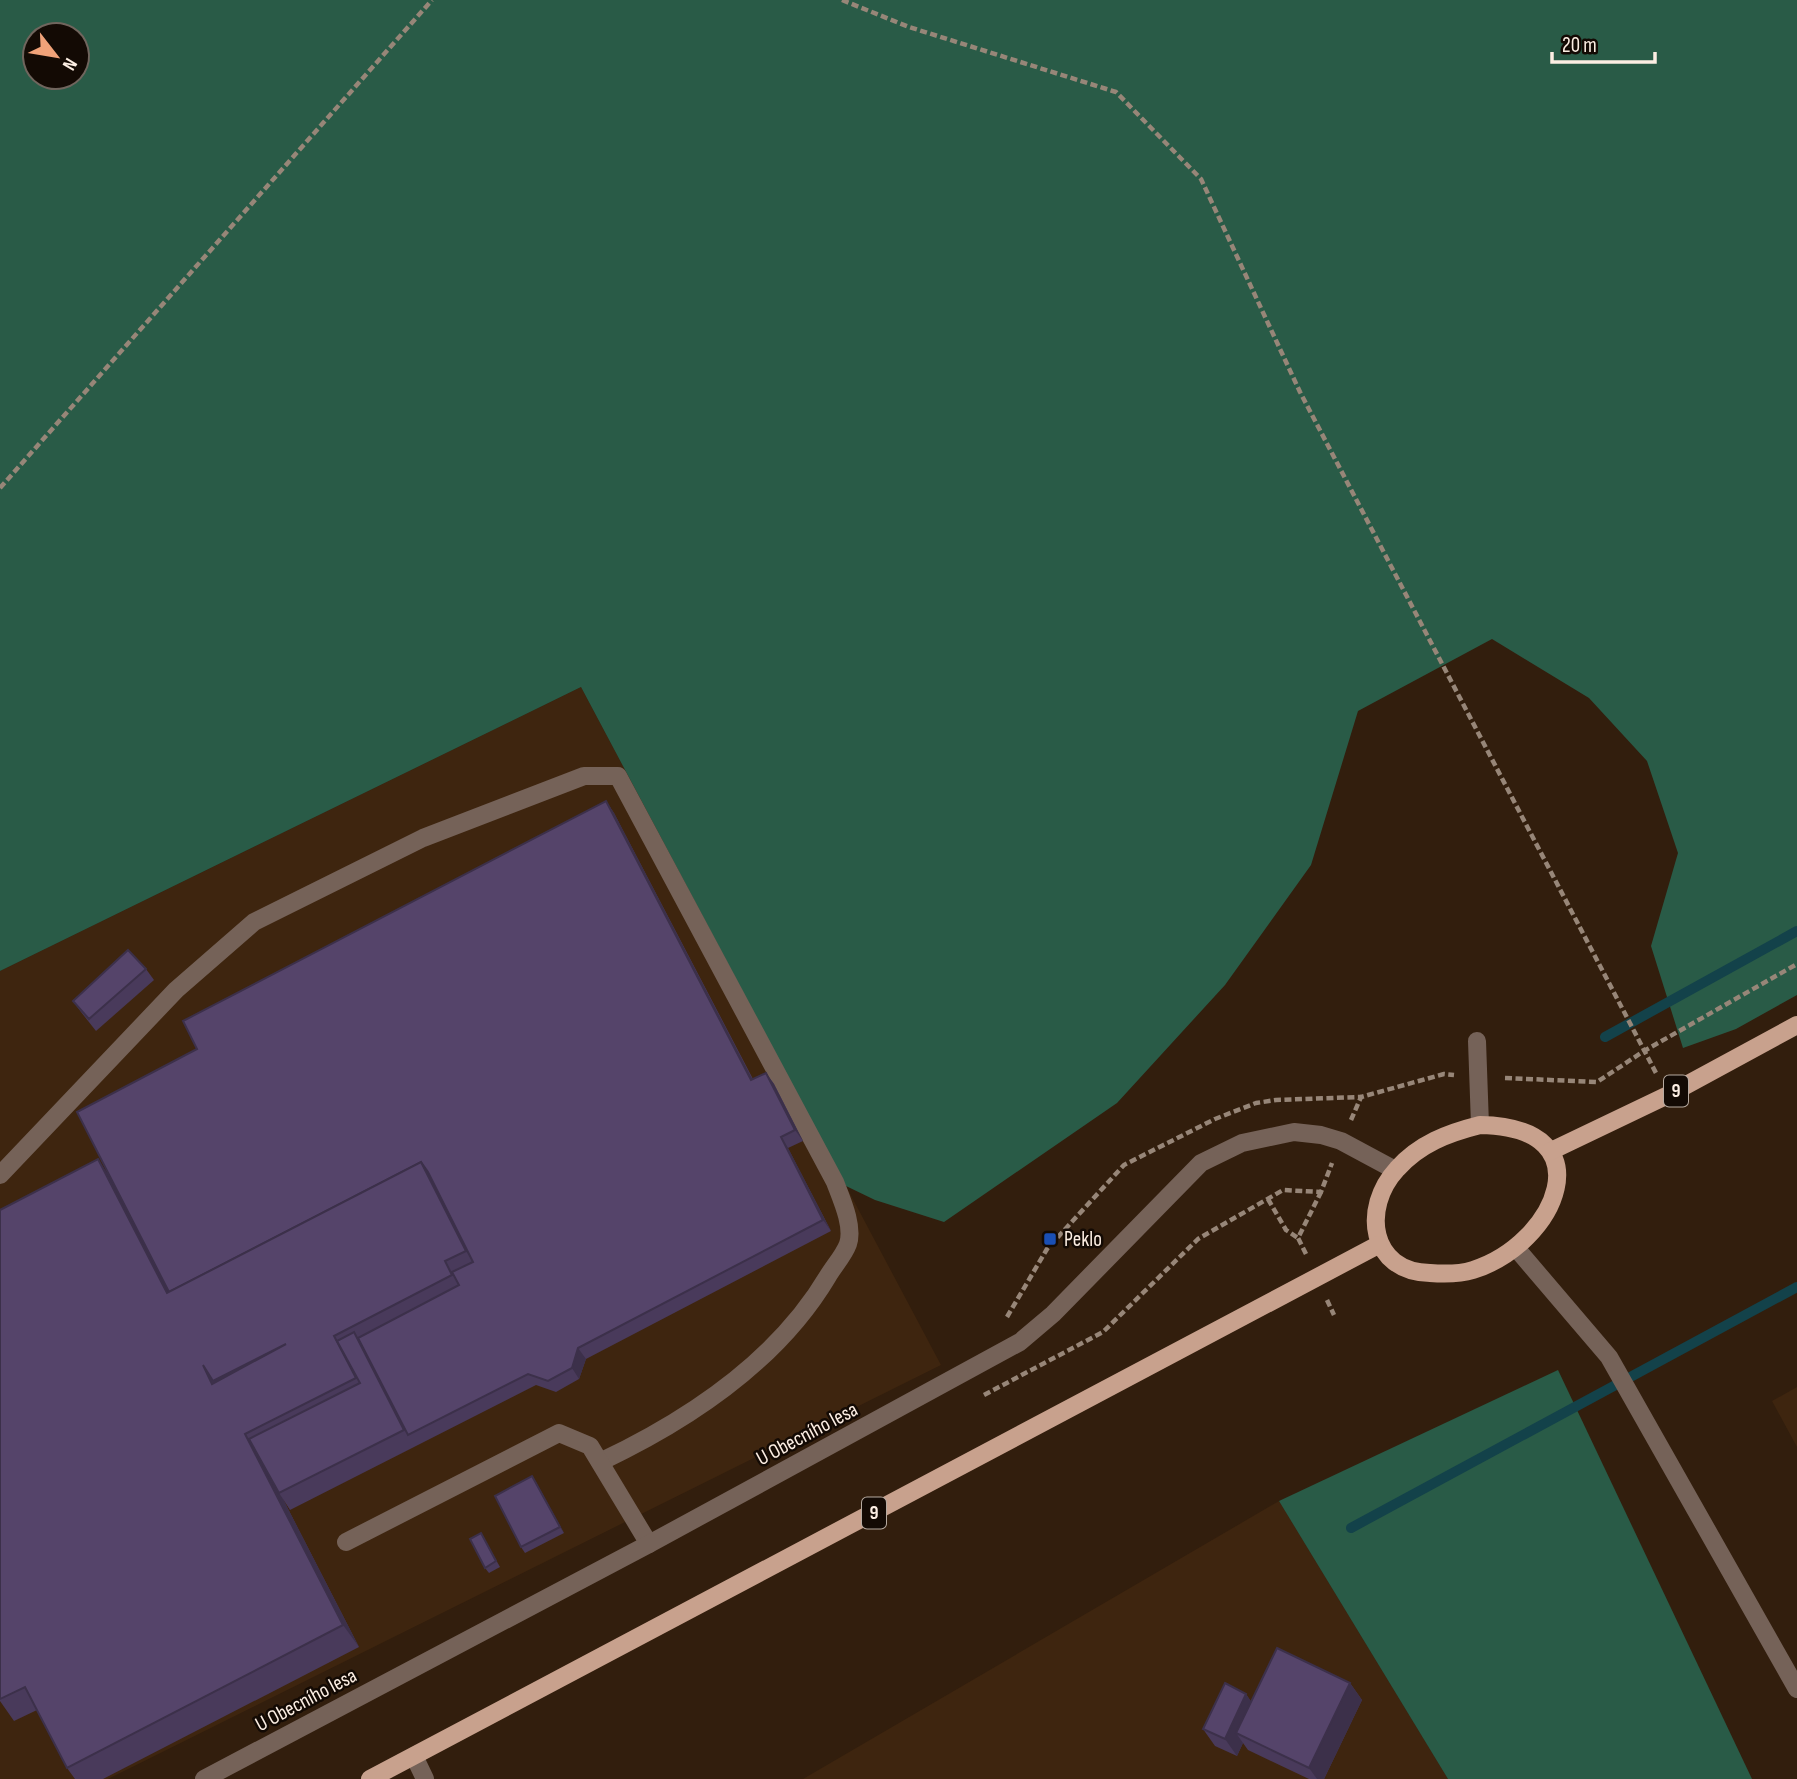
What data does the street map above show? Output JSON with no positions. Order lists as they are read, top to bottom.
{
  "streets": {
    "main road": ["9"],
    "street": ["U Obecního lesa"]
  },
  "crossings": [
    ["9", "U Obecního lesa"]
  ],
  "places": {
    "transit": ["Peklo"]
  },
  "scale_bar": "20 m",
  "north": "bottom right"
}
